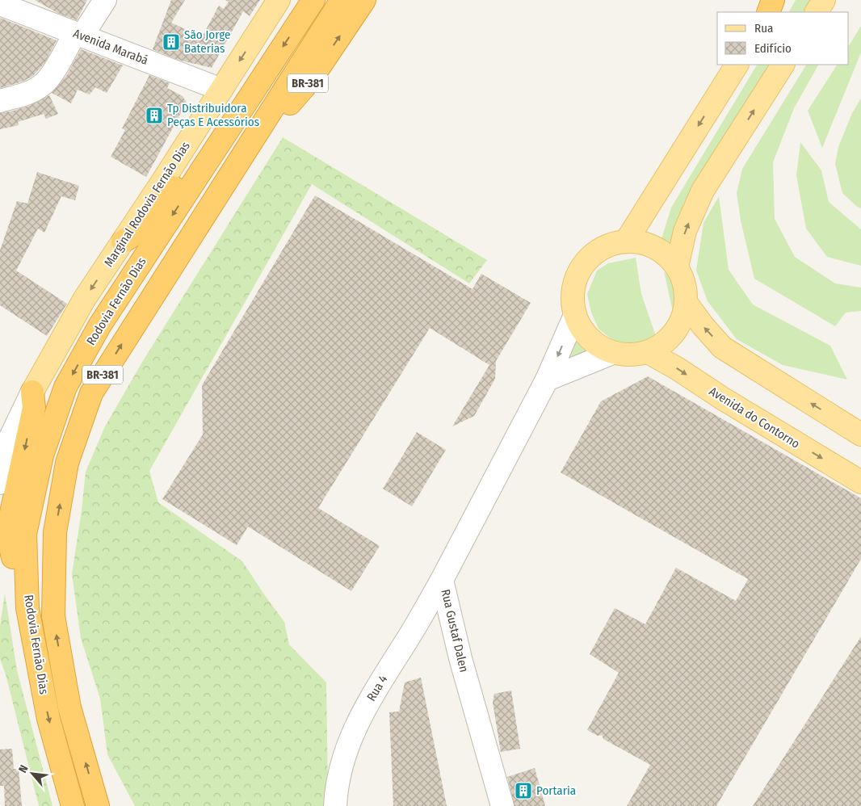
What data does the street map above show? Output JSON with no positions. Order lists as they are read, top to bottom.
{
  "streets": {
    "highway": ["BR-381", "Rodovia Fernão Dias"],
    "main road": ["Marginal Rodovia Fernão Dias", "Avenida do Contorno"],
    "street": ["Avenida Marabá", "Rua Gustaf Dalen", "Rua 4"]
  },
  "crossings": [
    ["Avenida Marabá", "Marginal Rodovia Fernão Dias"],
    ["BR-381", "Marginal Rodovia Fernão Dias"],
    ["BR-381", "Rodovia Fernão Dias"],
    ["Avenida do Contorno", "Rua Gustaf Dalen"],
    ["Rua Gustaf Dalen", "Rua 4"]
  ],
  "one_way": ["Marginal Rodovia Fernão Dias"],
  "places": {
    "building": ["São Jorge Baterias", "Tp Distribuidora Peças E Acessórios", "Portaria"]
  },
  "legend": ["Rua", "Edifício"],
  "north": "top left"
}
